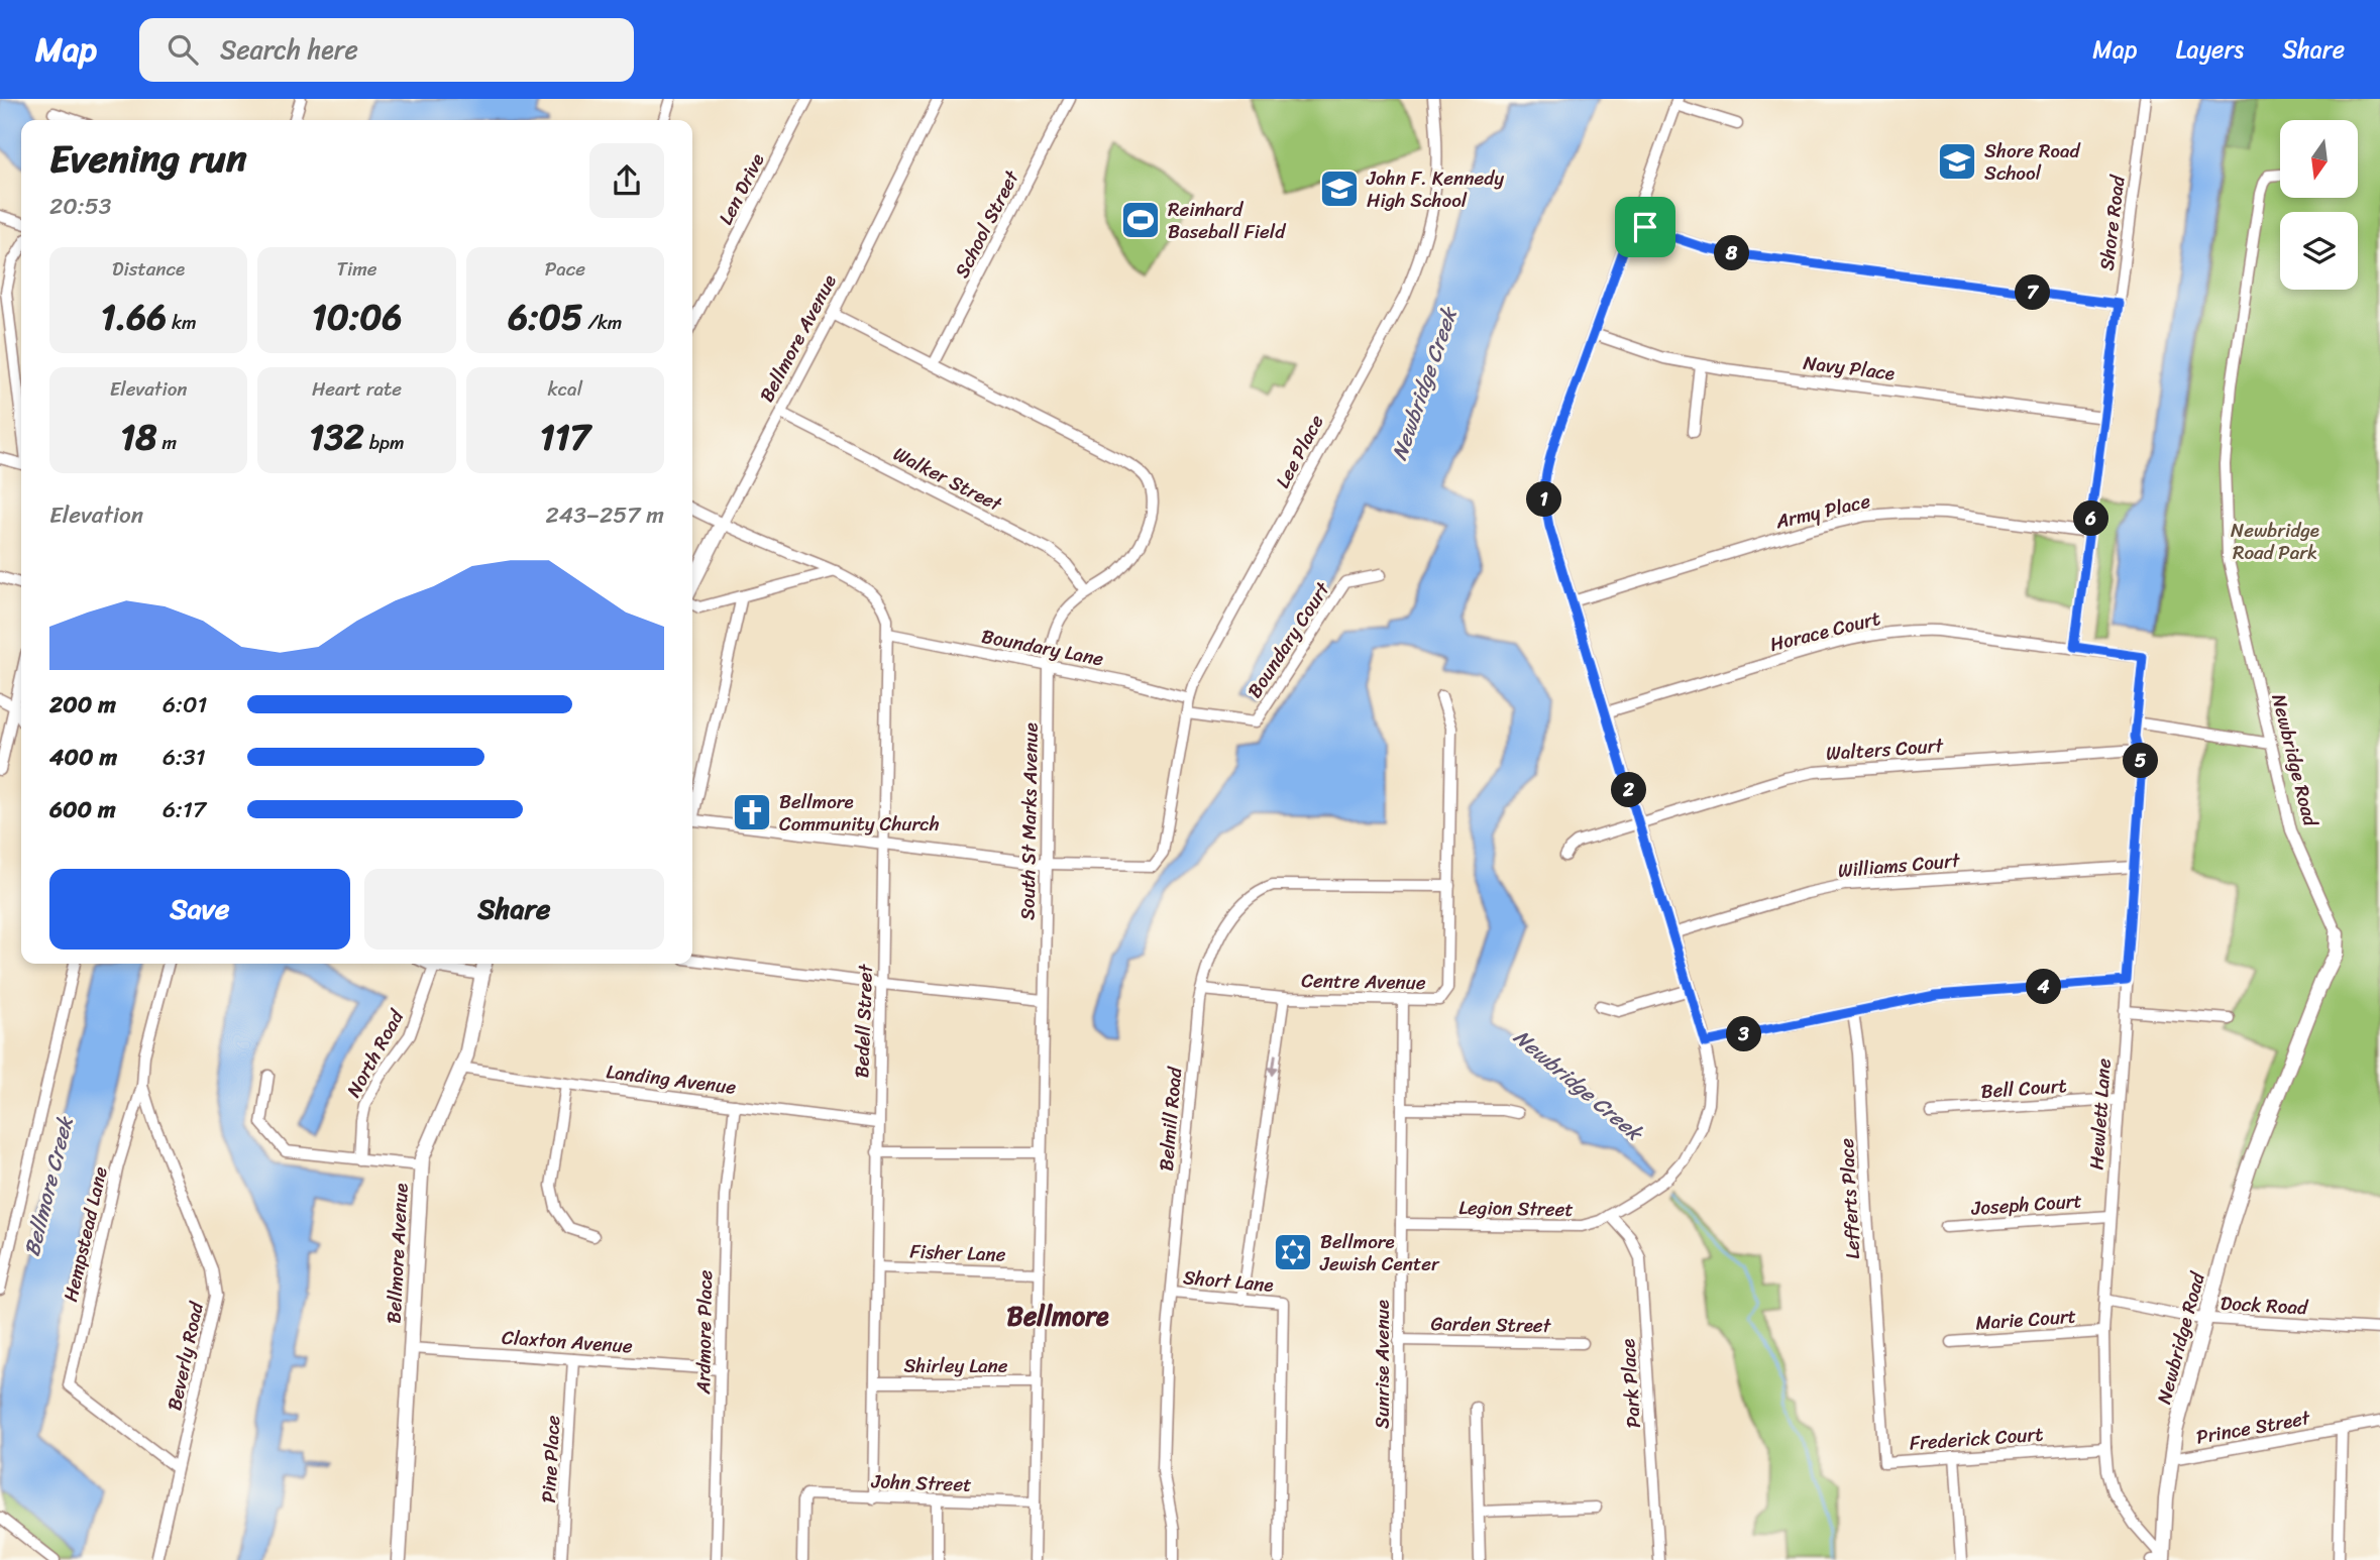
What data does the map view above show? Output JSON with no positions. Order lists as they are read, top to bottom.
{
  "streets": {
    "street": [
      "Len Drive",
      "Shore Road",
      "School Street",
      "Bellmore Avenue",
      "Navy Place",
      "Lee Place",
      "Walker Street",
      "Army Place",
      "Horace Court",
      "Boundary Court",
      "Boundary Lane",
      "Walters Court",
      "Newbridge Road",
      "South St Marks Avenue",
      "Williams Court",
      "Centre Avenue",
      "Bedell Street",
      "North Road",
      "Landing Avenue",
      "Bell Court",
      "Hewlett Lane",
      "Belmill Road",
      "Lefferts Place",
      "Joseph Court",
      "Legion Street",
      "Hempstead Lane",
      "Fisher Lane",
      "Short Lane",
      "Dock Road",
      "Marie Court",
      "Garden Street",
      "Ardmore Place",
      "Claxton Avenue",
      "Beverly Road",
      "Sunrise Avenue",
      "Shirley Lane",
      "Park Place",
      "Prince Street",
      "Frederick Court",
      "Pine Place",
      "John Street"
    ]
  },
  "crossings": [
    ["Shore Road", "Navy Place"],
    ["Shore Road", "Army Place"],
    ["Shore Road", "Horace Court"],
    ["School Street", "South St Marks Avenue"],
    ["Bellmore Avenue", "Walker Street"],
    ["Bellmore Avenue", "South St Marks Avenue"],
    ["Bellmore Avenue", "Bedell Street"],
    ["Bellmore Avenue", "Landing Avenue"],
    ["Bellmore Avenue", "Claxton Avenue"],
    ["Navy Place", "Legion Street"],
    ["Lee Place", "Boundary Court"],
    ["Lee Place", "Boundary Lane"],
    ["Lee Place", "South St Marks Avenue"],
    ["Walker Street", "South St Marks Avenue"],
    ["Army Place", "Legion Street"],
    ["Horace Court", "Hewlett Lane"],
    ["Horace Court", "Legion Street"],
    ["Boundary Lane", "South St Marks Avenue"],
    ["Boundary Lane", "Bedell Street"],
    ["Walters Court", "Hewlett Lane"],
    ["Walters Court", "Legion Street"],
    ["Newbridge Road", "Hewlett Lane"],
    ["Newbridge Road", "Dock Road"],
    ["Newbridge Road", "Prince Street"],
    ["South St Marks Avenue", "Fisher Lane"],
    ["South St Marks Avenue", "Shirley Lane"],
    ["South St Marks Avenue", "John Street"],
    ["Williams Court", "Hewlett Lane"],
    ["Williams Court", "Legion Street"],
    ["Centre Avenue", "Belmill Road"],
    ["Centre Avenue", "Short Lane"],
    ["Centre Avenue", "Sunrise Avenue"],
    ["Bedell Street", "Landing Avenue"],
    ["Bedell Street", "Fisher Lane"],
    ["Bedell Street", "Shirley Lane"],
    ["Bedell Street", "John Street"],
    ["Landing Avenue", "Ardmore Place"],
    ["Bell Court", "Hewlett Lane"],
    ["Hewlett Lane", "Joseph Court"],
    ["Hewlett Lane", "Dock Road"],
    ["Hewlett Lane", "Marie Court"],
    ["Hewlett Lane", "Frederick Court"],
    ["Belmill Road", "Short Lane"],
    ["Lefferts Place", "Frederick Court"],
    ["Legion Street", "Sunrise Avenue"],
    ["Legion Street", "Park Place"],
    ["Hempstead Lane", "Beverly Road"],
    ["Garden Street", "Sunrise Avenue"],
    ["Ardmore Place", "Claxton Avenue"],
    ["Claxton Avenue", "Pine Place"]
  ],
  "one_way": ["Centre Avenue"],
  "districts": ["Bellmore"],
  "water": ["Newbridge Creek", "Bellmore Creek"],
  "parks": ["Newbridge Road Park"],
  "places": {
    "school or university": ["Shore Road School", "John F. Kennedy High School"],
    "sports": ["Reinhard Baseball Field"],
    "church": ["Bellmore Community Church"],
    "synagogue": ["Bellmore Jewish Center"]
  },
  "north": "bottom",
  "page": {
    "header": "Map",
    "search": "Search here",
    "nav": ["Map", "Layers", "Share"],
    "heading": ["Evening run", "20:53"],
    "pins": [
      "8",
      "7",
      "1",
      "6",
      "5",
      "2",
      "4",
      "3"
    ],
    "stats": [
      ["Distance", "1.66 km"],
      ["Time", "10:06"],
      ["Pace", "6:05 /km"],
      ["Elevation", "18 m"],
      ["Heart rate", "132 bpm"],
      ["kcal", "117"]
    ],
    "chart": ["Elevation", "243–257 m"],
    "list": [
      {
        "name": "200 m",
        "note": "6:01"
      },
      {
        "name": "400 m",
        "note": "6:31"
      },
      {
        "name": "600 m",
        "note": "6:17"
      }
    ],
    "buttons": ["Save", "Share"]
  }
}
